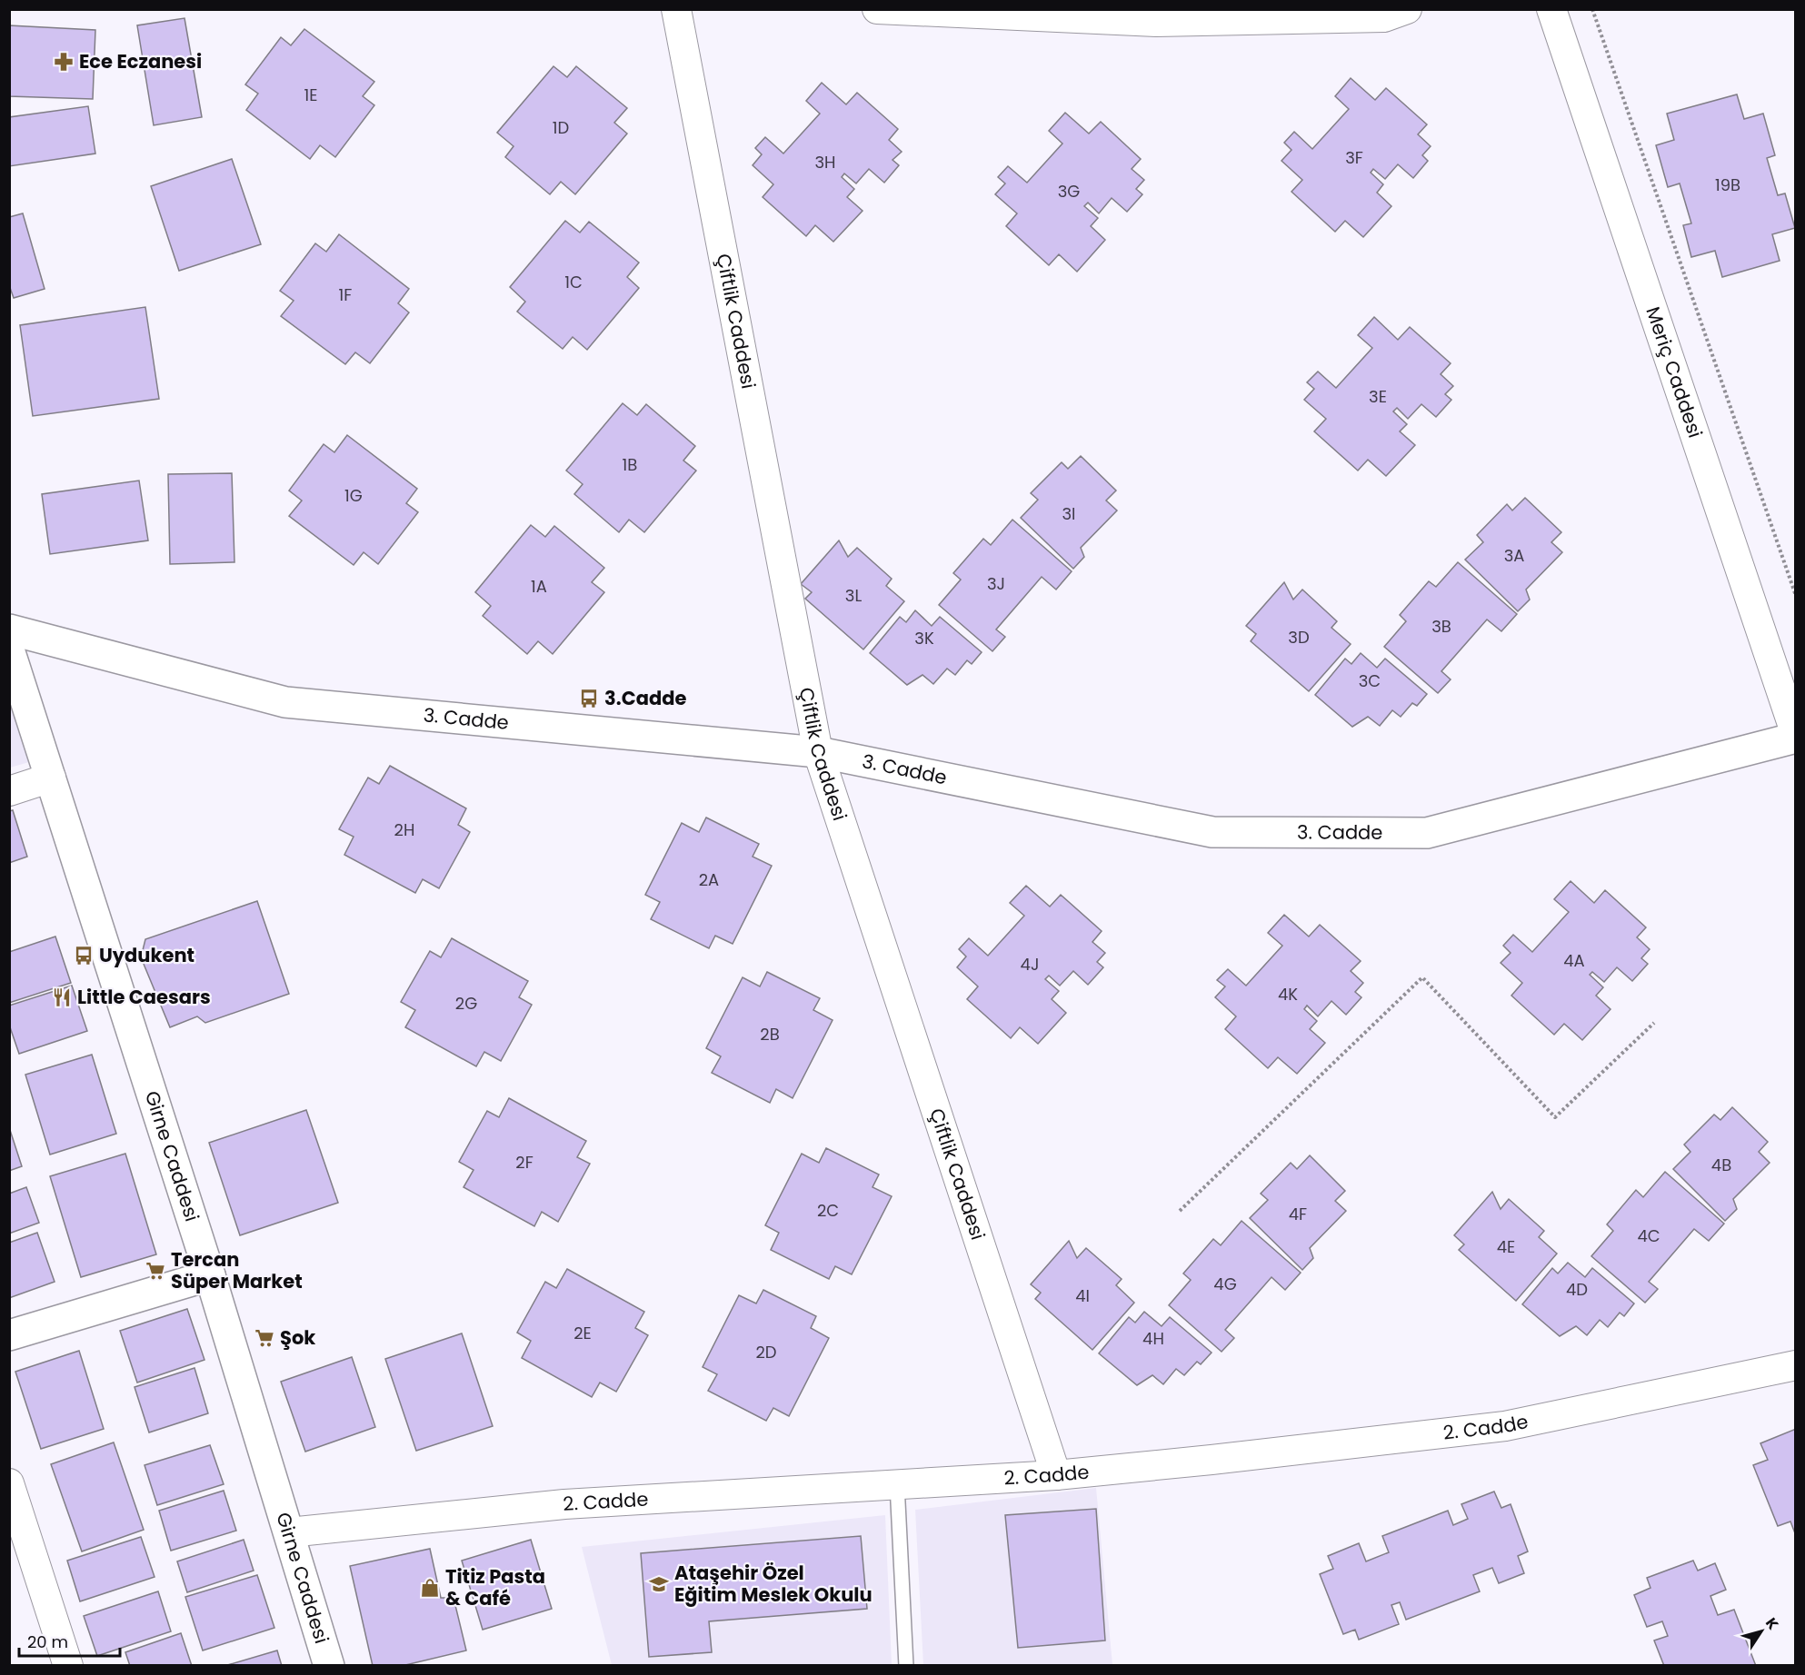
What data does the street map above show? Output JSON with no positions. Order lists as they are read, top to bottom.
{
  "streets": {
    "street": [
      "Çiftlik Caddesi",
      "Meriç Caddesi",
      "3. Cadde",
      "Girne Caddesi",
      "2. Cadde"
    ]
  },
  "crossings": [
    ["Çiftlik Caddesi", "3. Cadde"],
    ["Çiftlik Caddesi", "2. Cadde"],
    ["Meriç Caddesi", "3. Cadde"],
    ["Girne Caddesi", "2. Cadde"]
  ],
  "places": {
    "pharmacy": ["Ece Eczanesi"],
    "bus stop": ["3.Cadde", "Uydukent"],
    "restaurant": ["Little Caesars"],
    "supermarket": ["Tercan Süper Market", "Şok"],
    "school or university": ["Ataşehir Özel Eğitim Meslek Okulu"],
    "shop": ["Titiz Pasta & Café"]
  },
  "house_numbers": [
    "1E",
    "1D",
    "3F",
    "3H",
    "19B",
    "3G",
    "1C",
    "1F",
    "3E",
    "1B",
    "1G",
    "3I",
    "3A",
    "3J",
    "1A",
    "3L",
    "3B",
    "3D",
    "3K",
    "3C",
    "2H",
    "2A",
    "4A",
    "4J",
    "4K",
    "2G",
    "2B",
    "2F",
    "4B",
    "2C",
    "4F",
    "4C",
    "4E",
    "4G",
    "4D",
    "4I",
    "2E",
    "4H",
    "2D"
  ],
  "scale_bar": "20 m",
  "north": "top right"
}
